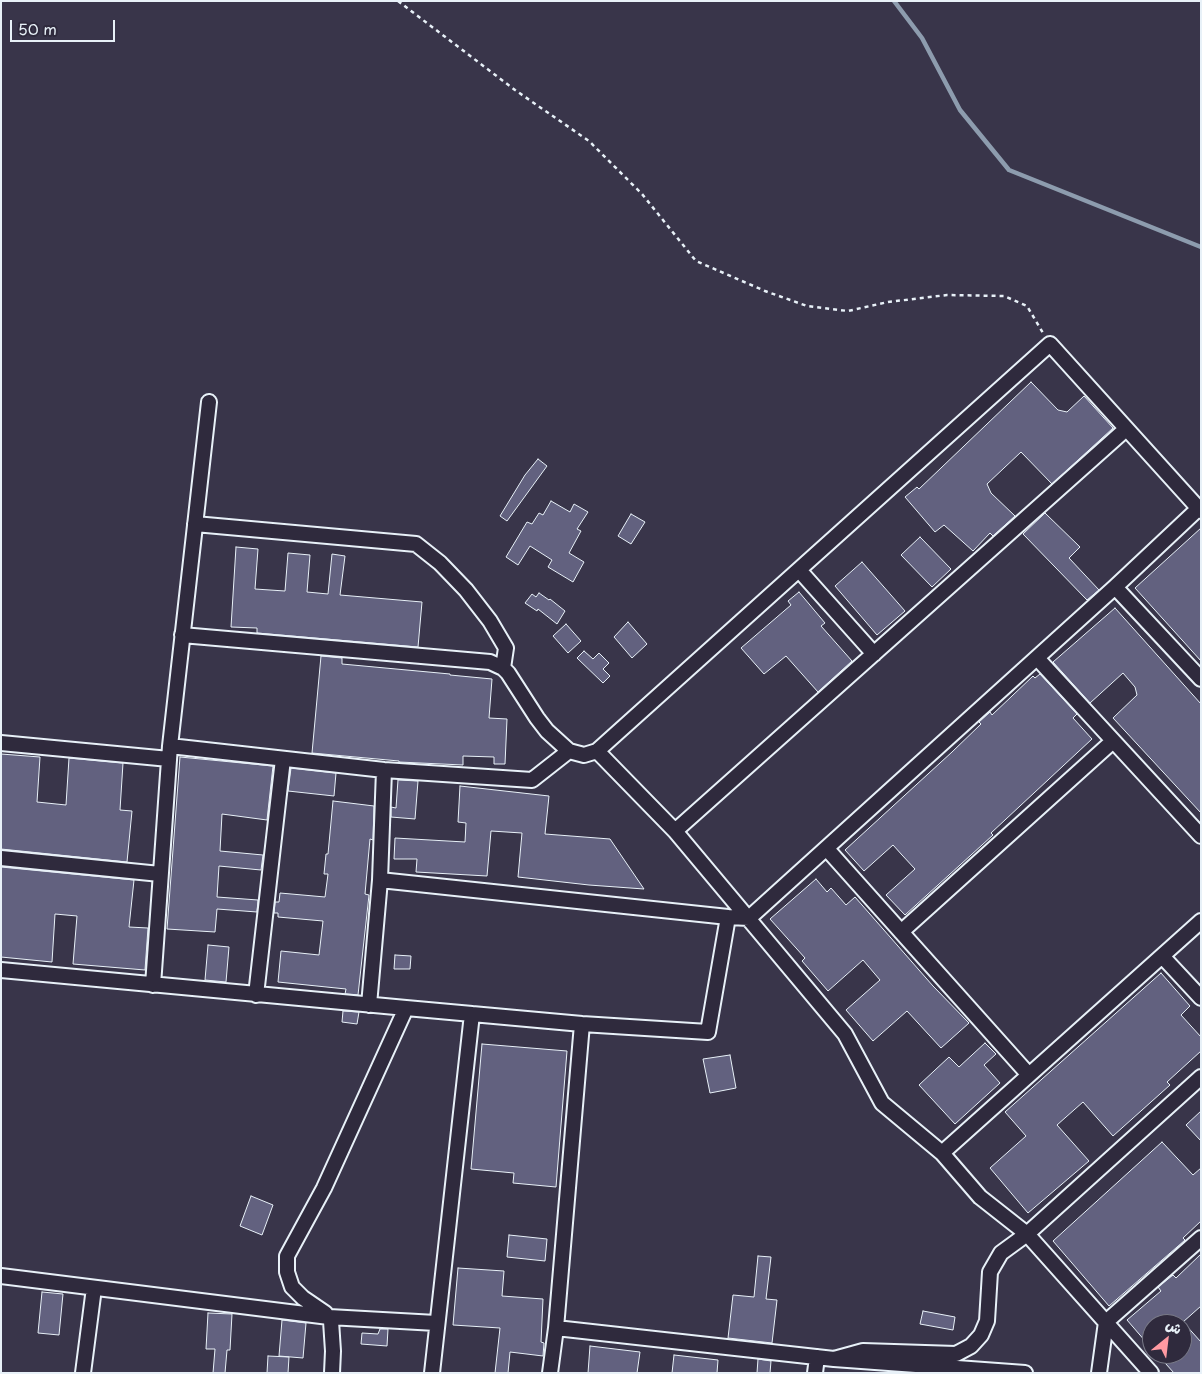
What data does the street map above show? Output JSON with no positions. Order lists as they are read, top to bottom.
{
  "scale_bar": "50 m",
  "north": "top right"
}
